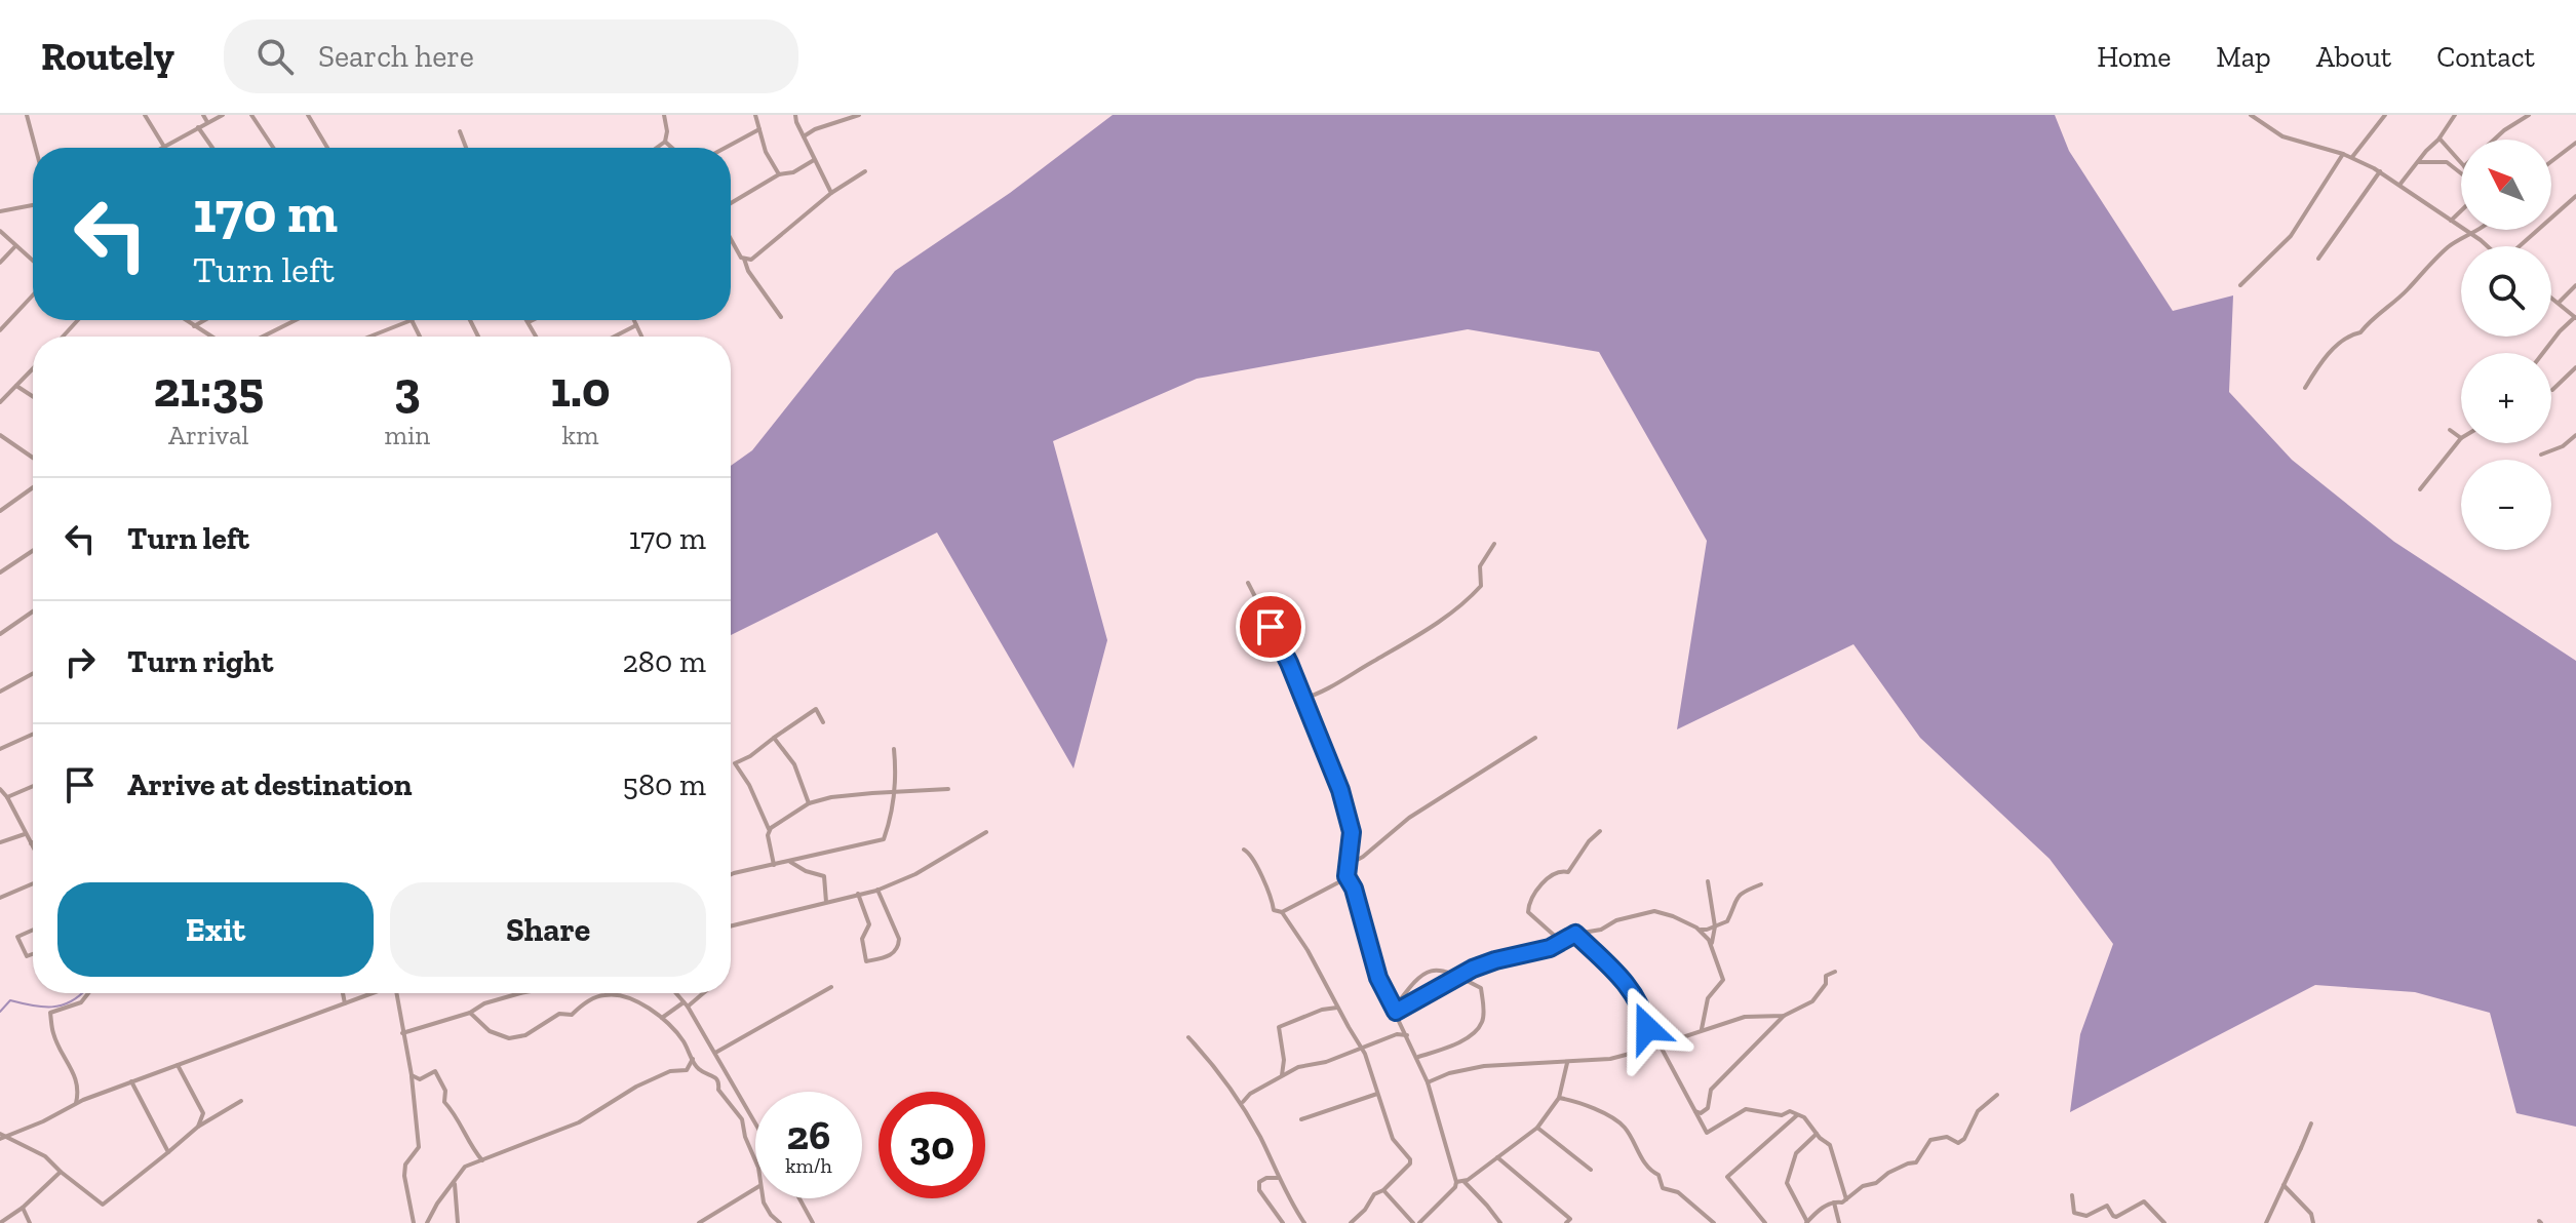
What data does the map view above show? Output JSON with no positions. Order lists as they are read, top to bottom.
{
  "north": "top left",
  "page": {
    "header": "Routely",
    "search": "Search here",
    "nav": [
      "Home",
      "Map",
      "About",
      "Contact"
    ],
    "map_buttons": ["+", "−"],
    "turn": ["170 m", "Turn left"],
    "eta": [
      "21:35",
      "Arrival",
      "3",
      "min",
      "1.0",
      "km"
    ],
    "list": [
      {
        "name": "Turn left",
        "value": "170 m"
      },
      {
        "name": "Turn right",
        "value": "280 m"
      },
      {
        "name": "Arrive at destination",
        "value": "580 m"
      }
    ],
    "buttons": ["Exit", "Share"],
    "speed": "26 km/h",
    "limit": "30"
  }
}
